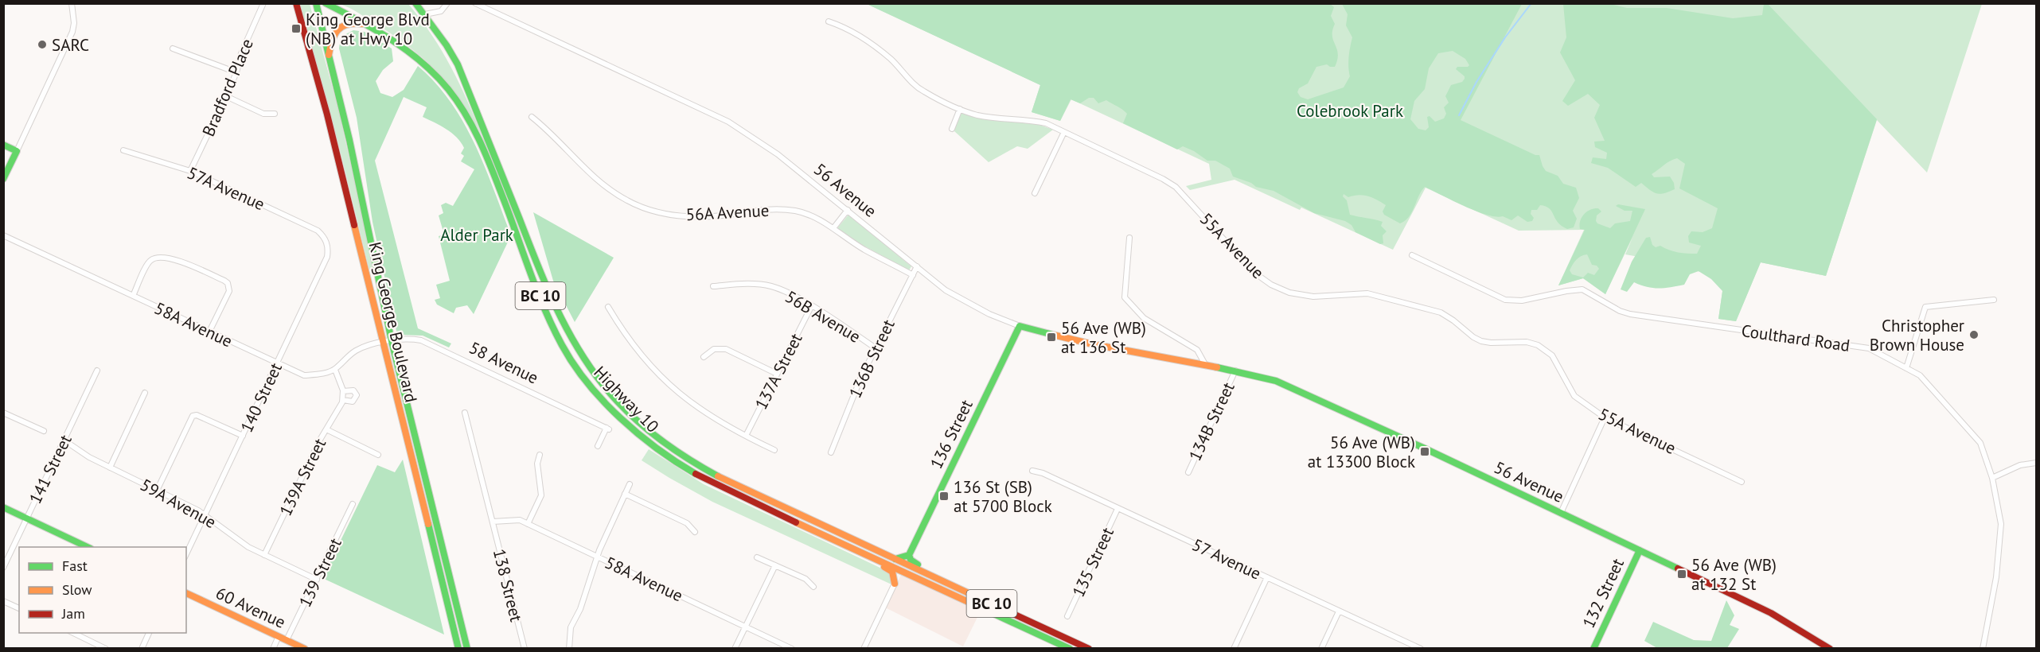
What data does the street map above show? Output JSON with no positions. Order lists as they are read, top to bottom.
{
  "streets": {
    "main road": [
      "56 Avenue",
      "BC 10",
      "King George Boulevard",
      "Highway 10",
      "136 Street",
      "132 Street",
      "60 Avenue"
    ],
    "street": [
      "Bradford Place",
      "57A Avenue",
      "56A Avenue",
      "55A Avenue",
      "56B Avenue",
      "58A Avenue",
      "Coulthard Road",
      "136B Street",
      "58 Avenue",
      "137A Street",
      "140 Street",
      "134B Street",
      "141 Street",
      "139A Street",
      "59A Avenue",
      "57 Avenue",
      "135 Street",
      "139 Street",
      "138 Street"
    ]
  },
  "crossings": [
    ["Bradford Place", "57A Avenue"],
    ["57A Avenue", "140 Street"],
    ["56 Avenue", "136B Street"],
    ["56 Avenue", "134B Street"],
    ["56 Avenue", "136 Street"],
    ["56 Avenue", "132 Street"],
    ["56A Avenue", "136B Street"],
    ["56B Avenue", "136B Street"],
    ["56B Avenue", "137A Street"],
    ["King George Boulevard", "58 Avenue"],
    ["58A Avenue", "140 Street"],
    ["58A Avenue", "139A Street"],
    ["58A Avenue", "138 Street"],
    ["140 Street", "59A Avenue"],
    ["141 Street", "59A Avenue"],
    ["139A Street", "59A Avenue"],
    ["59A Avenue", "139 Street"],
    ["57 Avenue", "135 Street"],
    ["139 Street", "60 Avenue"]
  ],
  "parks": ["Colebrook Park", "Alder Park"],
  "places": {
    "transit": [
      "King George Blvd (NB) at Hwy 10",
      "56 Ave (WB) at 136 St",
      "56 Ave (WB) at 13300 Block",
      "136 St (SB) at 5700 Block",
      "56 Ave (WB) at 132 St"
    ],
    "other": ["SARC", "Christopher Brown House"]
  },
  "legend": ["Fast", "Slow", "Jam"]
}
